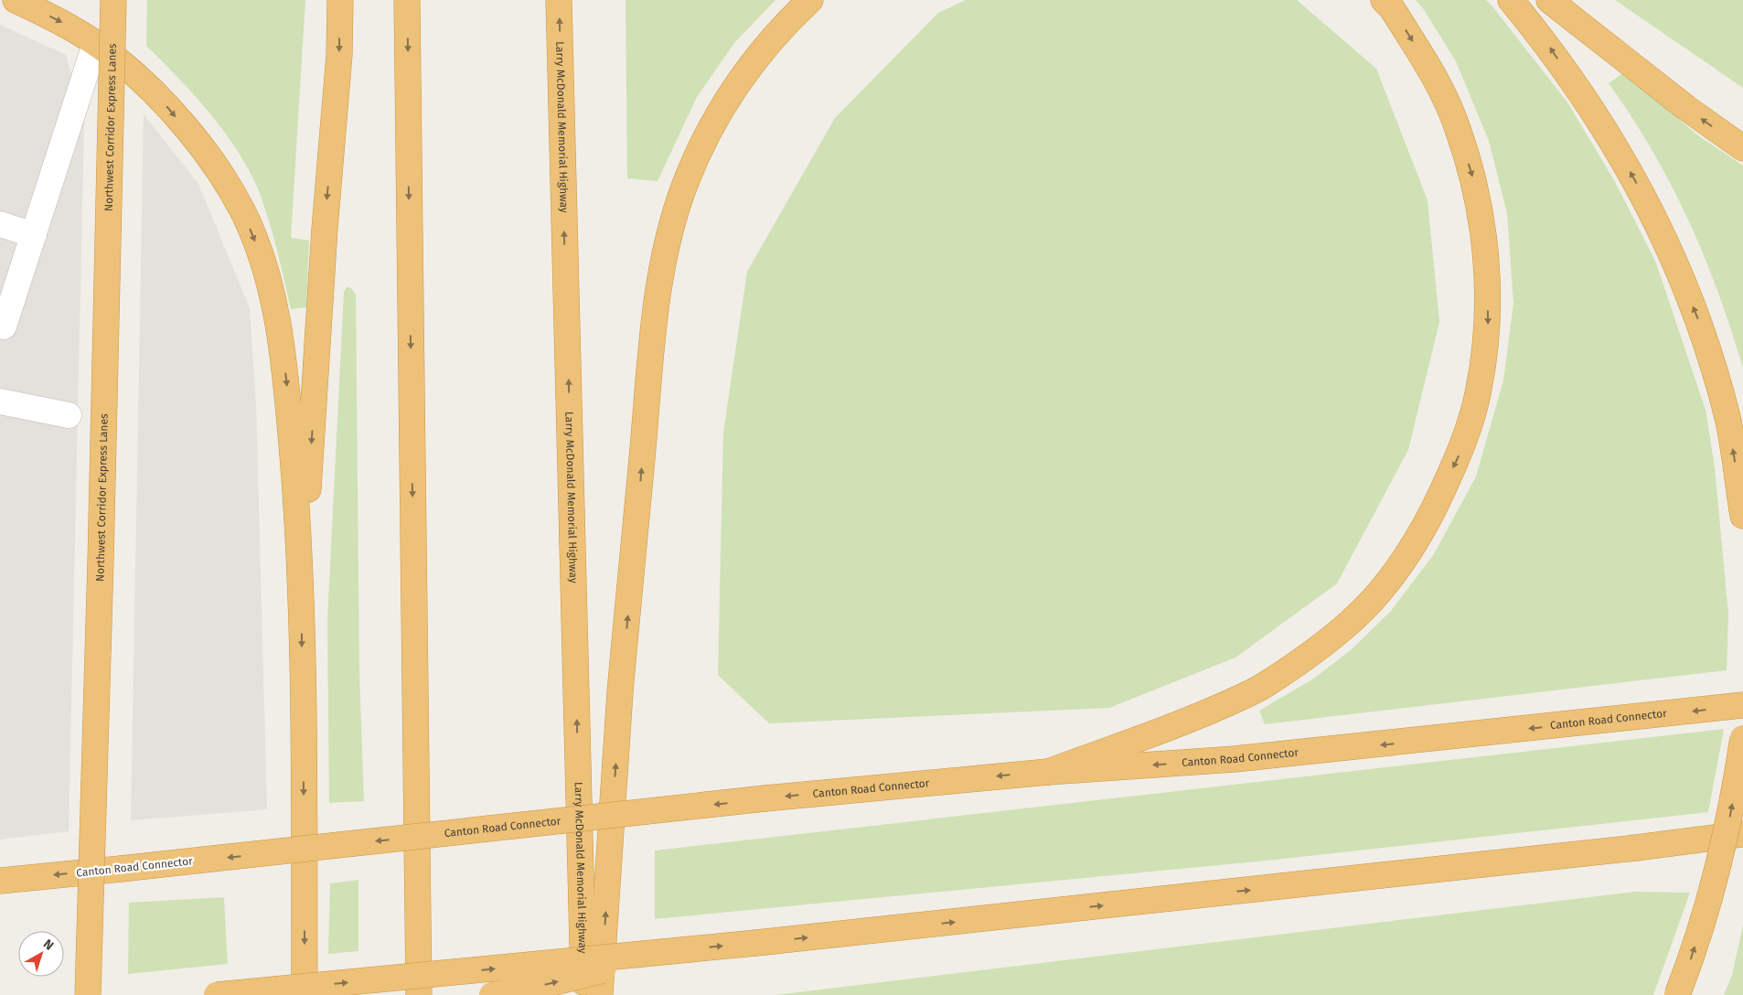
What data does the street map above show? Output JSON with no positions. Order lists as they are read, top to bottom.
{
  "streets": {
    "highway": ["Northwest Corridor Express Lanes", "Larry McDonald Memorial Highway", "Canton Road Connector"]
  },
  "north": "top right"
}
